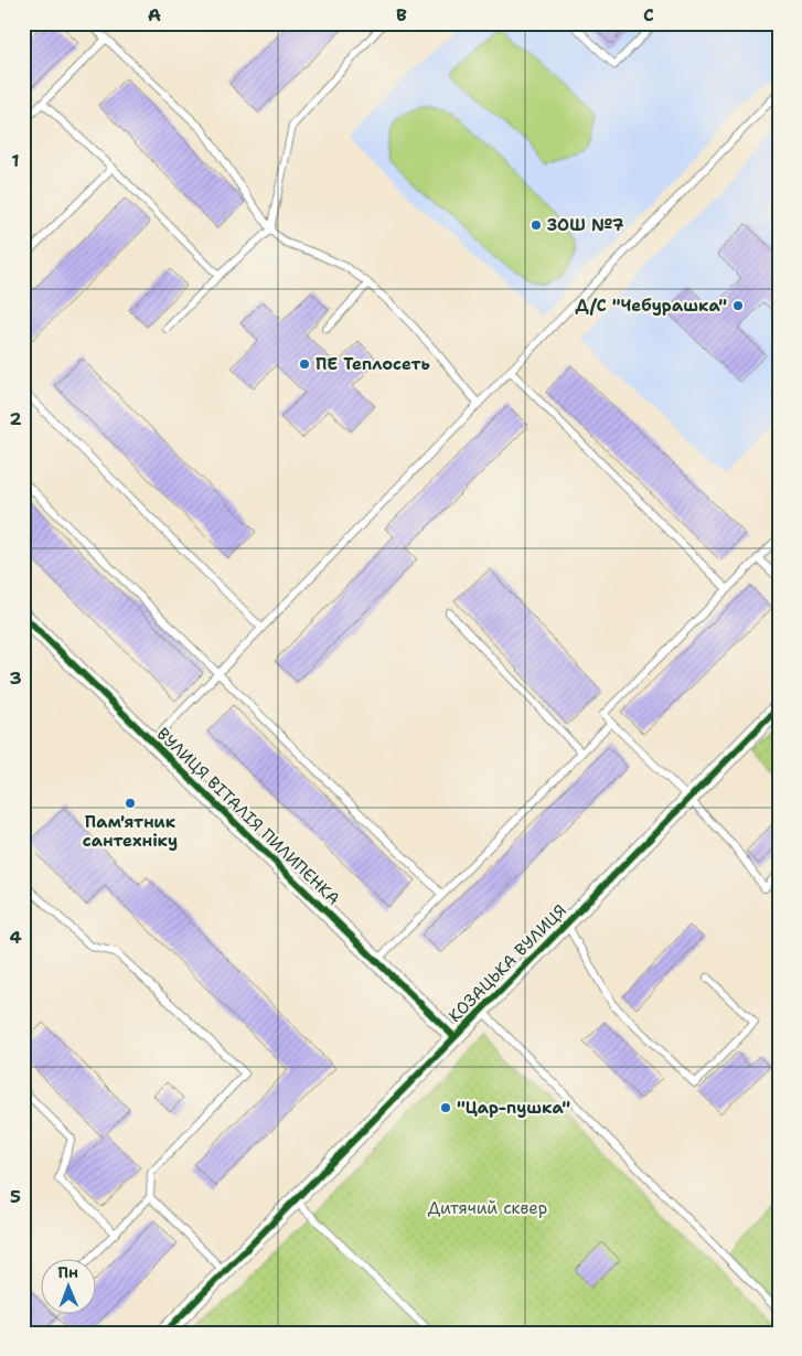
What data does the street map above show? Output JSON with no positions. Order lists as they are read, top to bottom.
{
  "streets": {
    "street": ["ВУЛИЦЯ ВІТАЛІЯ ПИЛИПЕНКА", "КОЗАЦЬКА ВУЛИЦЯ"]
  },
  "crossings": [
    ["ВУЛИЦЯ ВІТАЛІЯ ПИЛИПЕНКА", "КОЗАЦЬКА ВУЛИЦЯ"]
  ],
  "parks": ["Дитячий сквер"],
  "places": [
    "ЗОШ №7",
    "Д/С \"Чебурашка\"",
    "ПЕ Теплосеть",
    "Пам'ятник сантехніку",
    "\"Цар-пушка\""
  ],
  "north": "top",
  "grid": {
    "columns": ["A", "B", "C"],
    "rows": [
      "1",
      "2",
      "3",
      "4",
      "5"
    ]
  }
}
